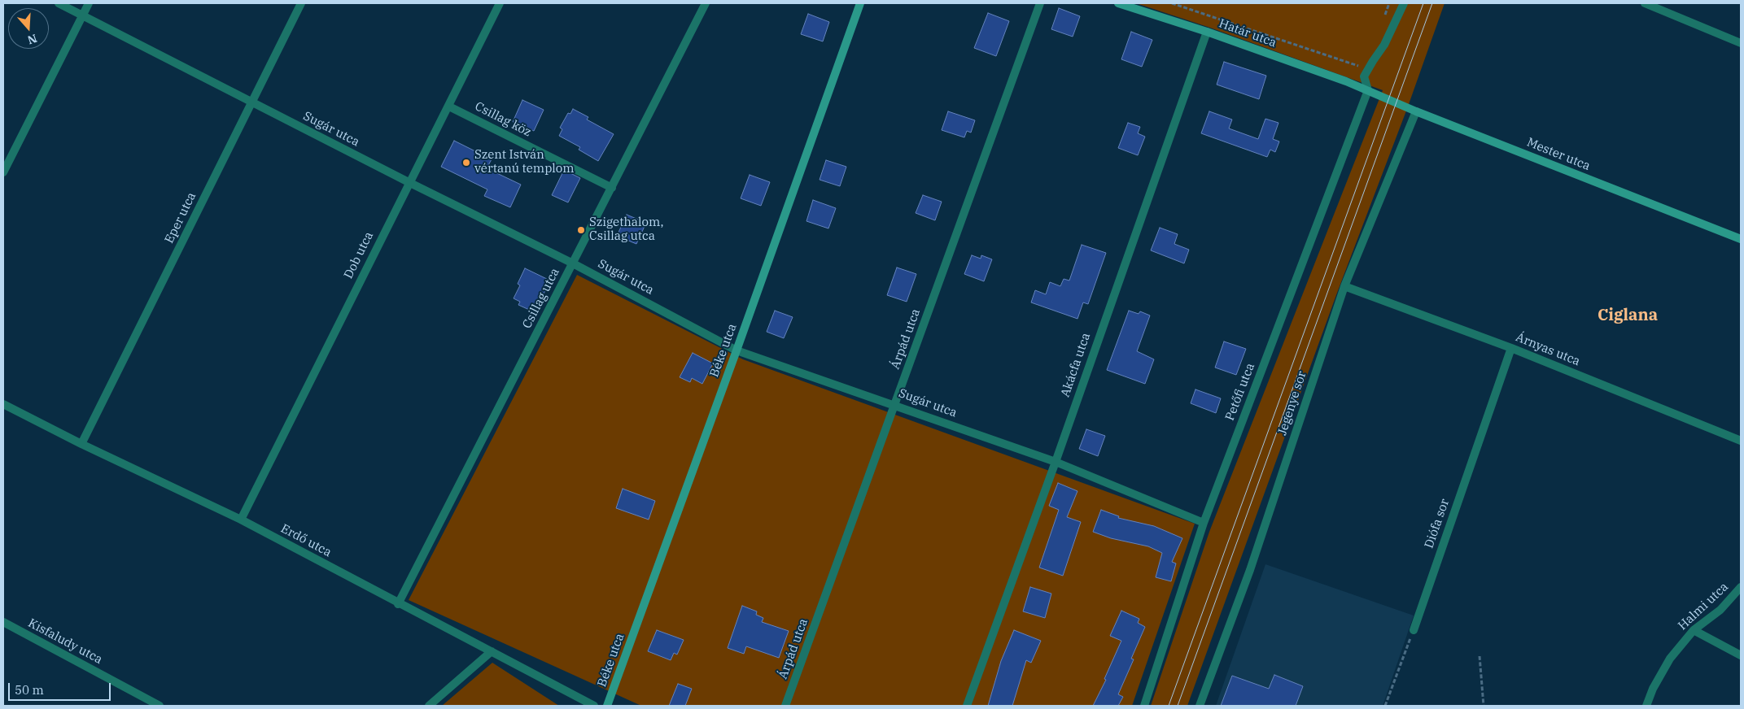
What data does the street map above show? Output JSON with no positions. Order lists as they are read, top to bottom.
{
  "streets": {
    "street": [
      "Határ utca",
      "Csillag köz",
      "Sugár utca",
      "Mester utca",
      "Eper utca",
      "Dob utca",
      "Csillag utca",
      "Árpád utca",
      "Árnyas utca",
      "Béke utca",
      "Akácfa utca",
      "Petőfi utca",
      "Jegenye sor",
      "Diófa sor",
      "Erdő utca",
      "Halmi utca",
      "Kisfaludy utca"
    ]
  },
  "crossings": [
    ["Határ utca", "Mester utca"],
    ["Határ utca", "Akácfa utca"],
    ["Határ utca", "Petőfi utca"],
    ["Csillag köz", "Dob utca"],
    ["Csillag köz", "Csillag utca"],
    ["Sugár utca", "Eper utca"],
    ["Sugár utca", "Dob utca"],
    ["Sugár utca", "Csillag utca"],
    ["Sugár utca", "Árpád utca"],
    ["Sugár utca", "Béke utca"],
    ["Sugár utca", "Akácfa utca"],
    ["Sugár utca", "Petőfi utca"],
    ["Mester utca", "Petőfi utca"],
    ["Mester utca", "Jegenye sor"],
    ["Eper utca", "Erdő utca"],
    ["Dob utca", "Erdő utca"],
    ["Csillag utca", "Erdő utca"],
    ["Árnyas utca", "Jegenye sor"],
    ["Árnyas utca", "Diófa sor"]
  ],
  "districts": ["Ciglana"],
  "places": ["Szent István vértanú templom", "Szigethalom, Csillag utca"],
  "scale_bar": "50 m",
  "north": "bottom"
}
